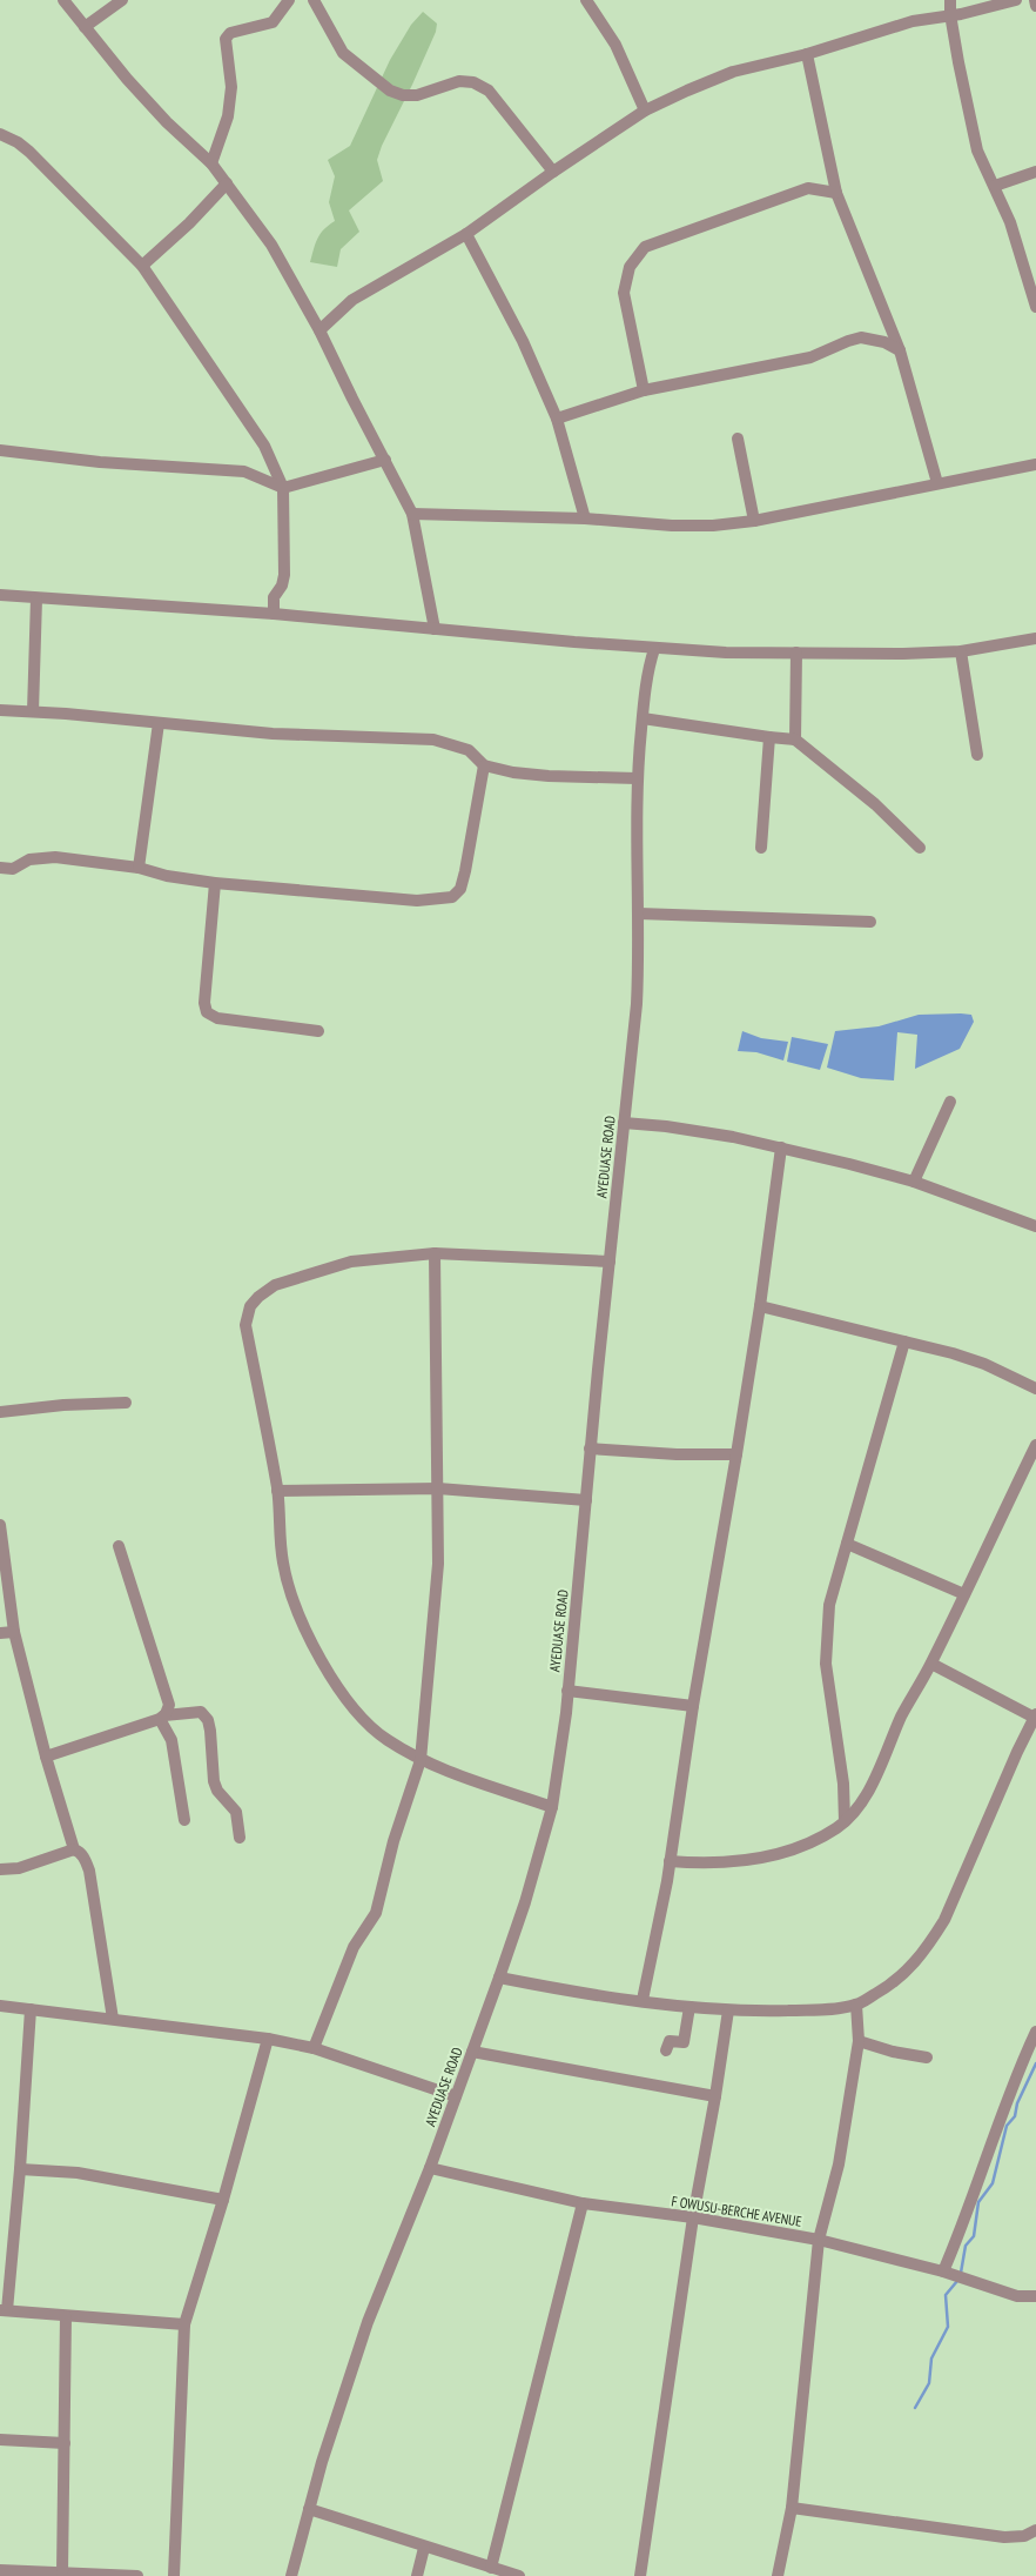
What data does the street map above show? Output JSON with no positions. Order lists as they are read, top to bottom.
{
  "streets": {
    "street": ["AYEDUASE ROAD", "F OWUSU-BERCHE AVENUE"]
  },
  "crossings": [
    ["AYEDUASE ROAD", "F OWUSU-BERCHE AVENUE"]
  ]
}
